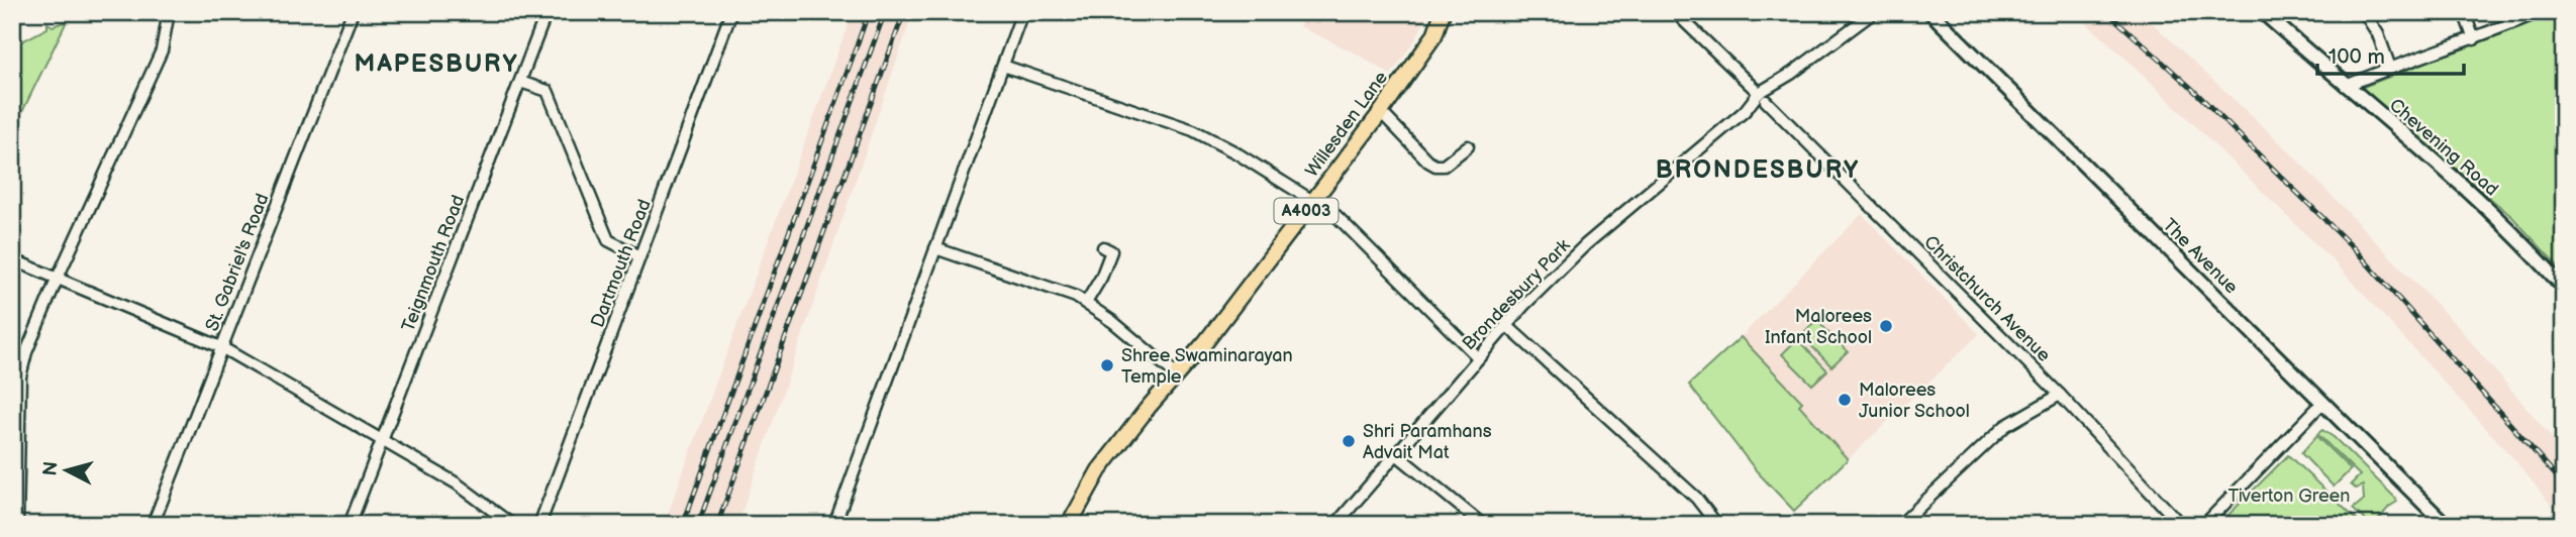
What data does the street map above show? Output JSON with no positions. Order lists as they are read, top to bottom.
{
  "streets": {
    "main road": ["Willesden Lane", "A4003"],
    "street": [
      "Chevening Road",
      "The Avenue",
      "St. Gabriel's Road",
      "Teignmouth Road",
      "Dartmouth Road",
      "Brondesbury Park",
      "Christchurch Avenue"
    ]
  },
  "crossings": [
    ["Brondesbury Park", "Christchurch Avenue"]
  ],
  "districts": ["MAPESBURY", "BRONDESBURY"],
  "parks": ["Tiverton Green"],
  "places": [
    "Malorees Infant School",
    "Shree Swaminarayan Temple",
    "Malorees Junior School",
    "Shri Paramhans Advait Mat"
  ],
  "scale_bar": "100 m",
  "north": "left"
}
